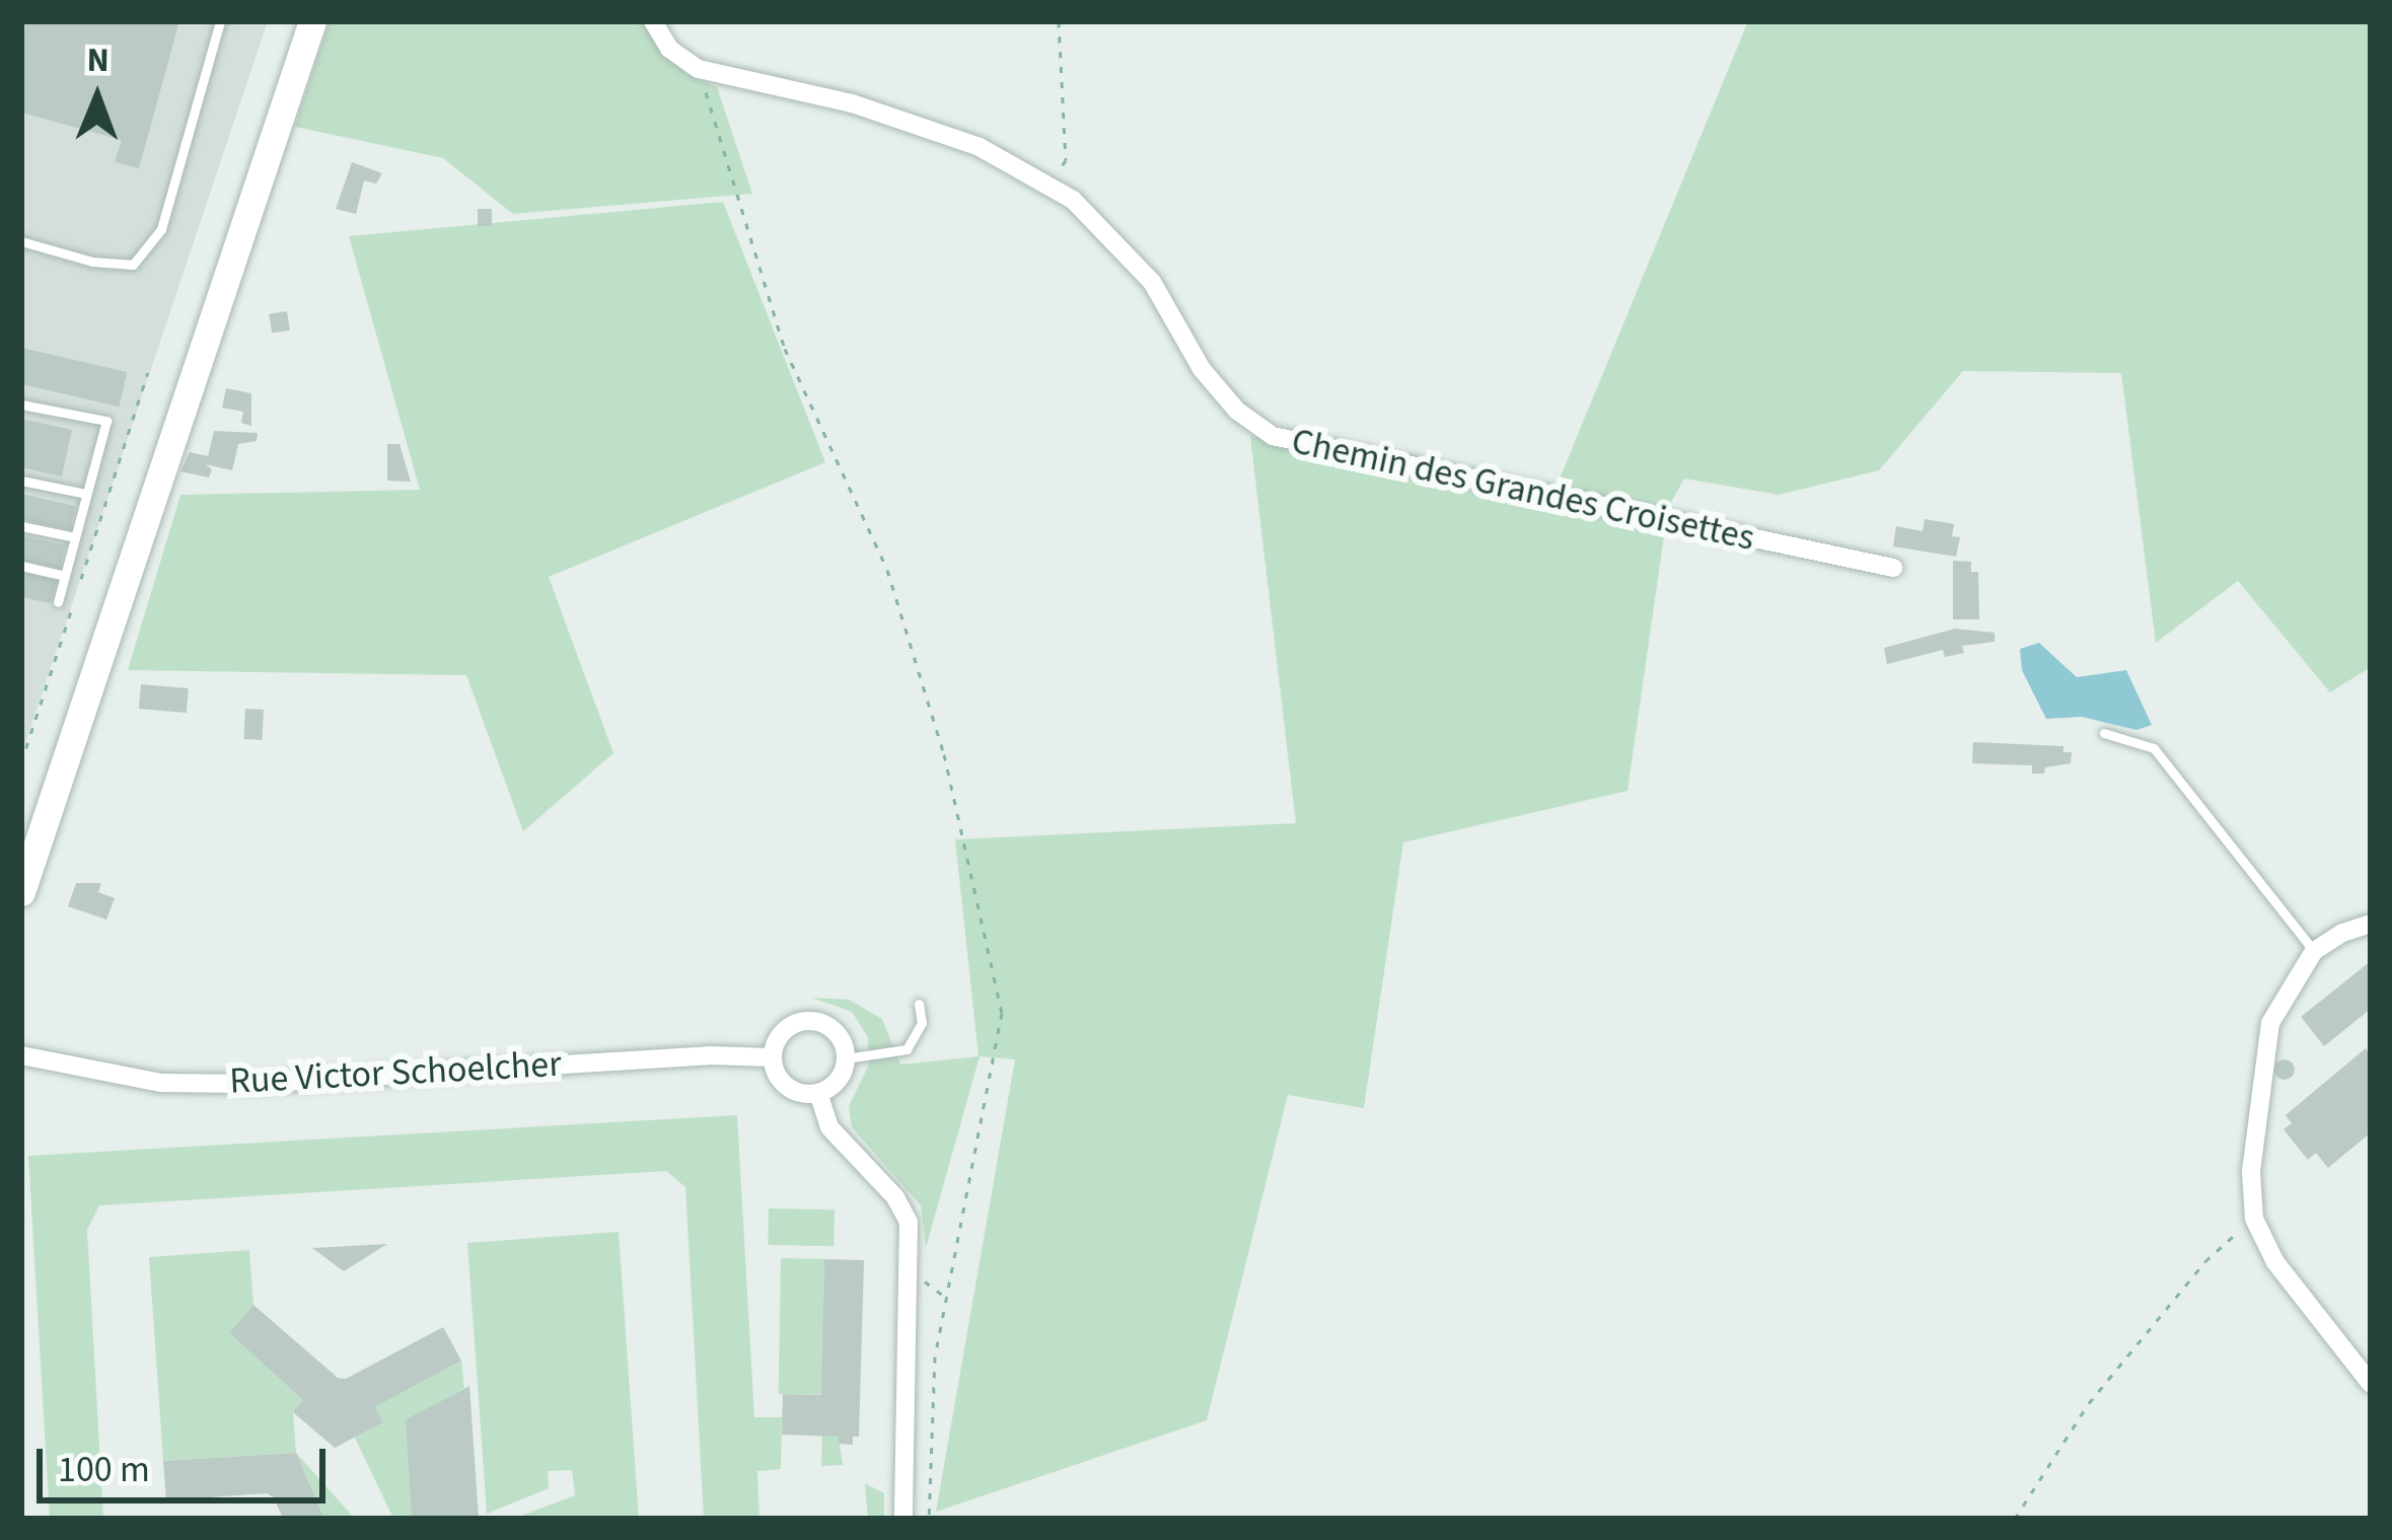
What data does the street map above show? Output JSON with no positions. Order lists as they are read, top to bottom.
{
  "streets": {
    "street": ["Chemin des Grandes Croisettes", "Rue Victor Schoelcher"]
  },
  "scale_bar": "100 m",
  "north": "top"
}
